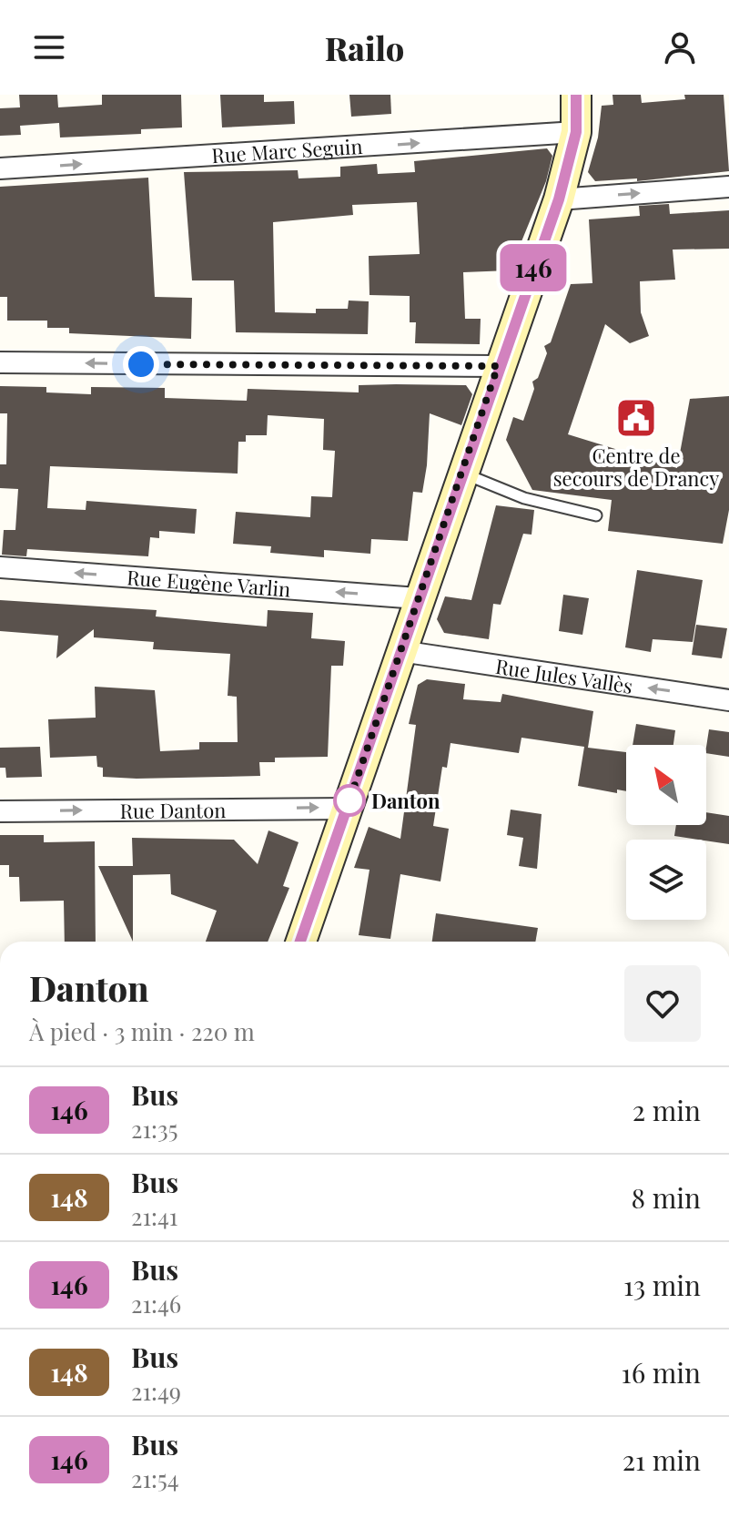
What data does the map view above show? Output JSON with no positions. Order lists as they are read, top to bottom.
{
  "streets": {
    "street": [
      "Rue Marc Seguin",
      "Rue Eugène Varlin",
      "Rue Jules Vallès",
      "Rue Danton"
    ]
  },
  "one_way": [
    "Rue Marc Seguin",
    "Rue Eugène Varlin",
    "Rue Jules Vallès",
    "Rue Danton"
  ],
  "places": {
    "public building": ["Centre de secours de Drancy"],
    "other": ["Danton"]
  },
  "lines": ["bus line 146"],
  "north": "top left",
  "page": {
    "header": "Railo",
    "on_map": "146",
    "heading": ["Danton", "À pied · 3 min · 220 m"],
    "list": [
      {
        "mark": "146",
        "name": "Bus",
        "note": "21:35",
        "value": "2 min"
      },
      {
        "mark": "148",
        "name": "Bus",
        "note": "21:41",
        "value": "8 min"
      },
      {
        "mark": "146",
        "name": "Bus",
        "note": "21:46",
        "value": "13 min"
      },
      {
        "mark": "148",
        "name": "Bus",
        "note": "21:49",
        "value": "16 min"
      },
      {
        "mark": "146",
        "name": "Bus",
        "note": "21:54",
        "value": "21 min"
      }
    ]
  }
}
